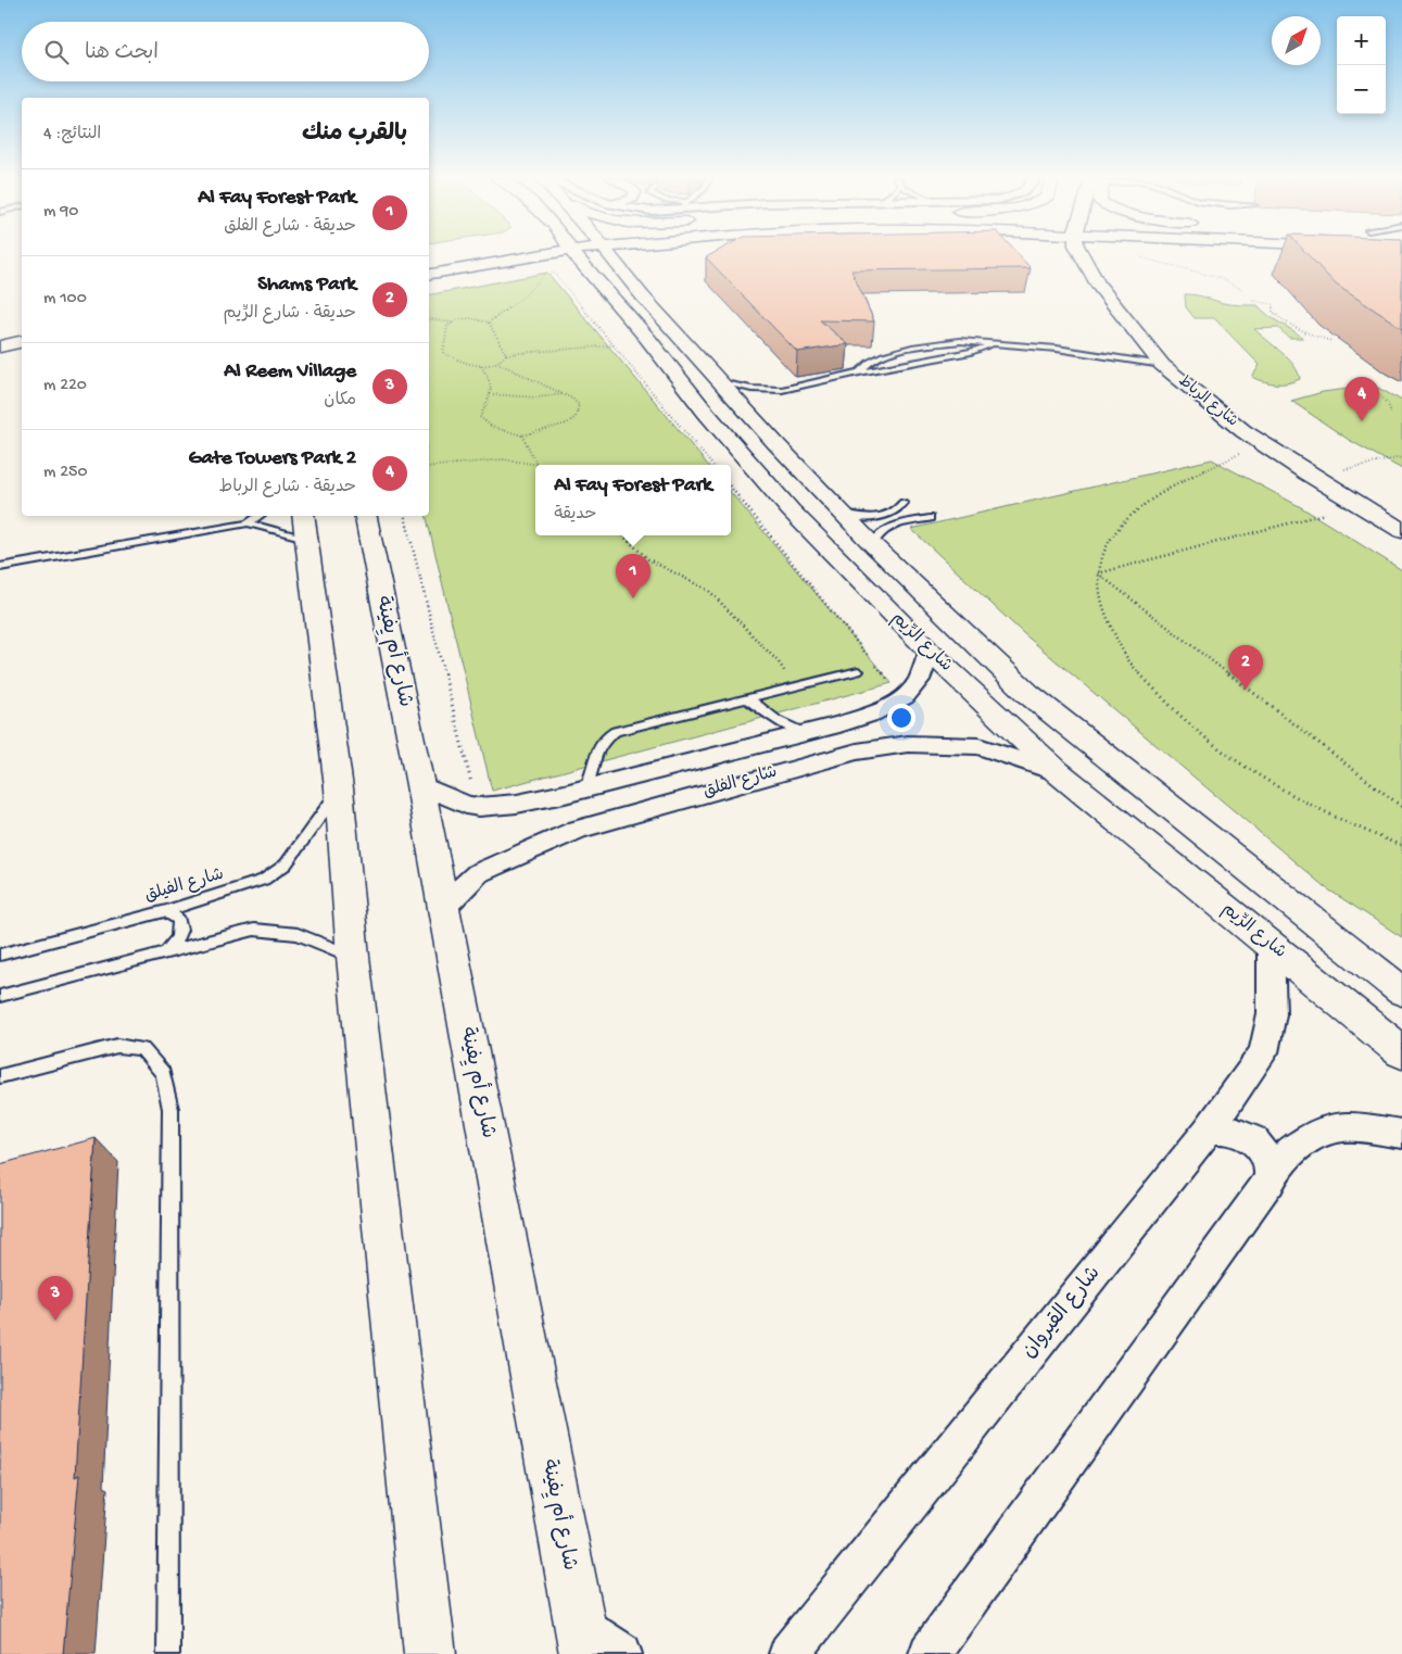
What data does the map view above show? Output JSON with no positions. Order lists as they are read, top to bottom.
{
  "streets": {
    "main road": ["شارع الرباط", "شارع الرِّيم", "شارع أم يِفينة"],
    "street": ["شارع الفلق", "شارع القيروان"],
    "lane": ["شارع الفيلق"]
  },
  "crossings": [
    ["شارع الرِّيم", "شارع الفلق"],
    ["شارع الرِّيم", "شارع القيروان"],
    ["شارع أم يِفينة", "شارع الفلق"]
  ],
  "north": "top right",
  "page": {
    "map_buttons": ["+", "−"],
    "search": "ابحث هنا",
    "heading": ["بالقرب منك", "النتائج: 4"],
    "list": [
      {
        "mark": "1",
        "name": "Al Fay Forest Park",
        "note": "حديقة · شارع الفلق",
        "value": "90 m"
      },
      {
        "mark": "2",
        "name": "Shams Park",
        "note": "حديقة · شارع الرِّيم",
        "value": "100 m"
      },
      {
        "mark": "3",
        "name": "Al Reem Village",
        "note": "مكان",
        "value": "220 m"
      },
      {
        "mark": "4",
        "name": "Gate Towers Park 2",
        "note": "حديقة · شارع الرباط",
        "value": "250 m"
      }
    ],
    "pins": [
      "4",
      "1",
      "2",
      "3"
    ],
    "popup": ["Al Fay Forest Park", "حديقة"]
  }
}
